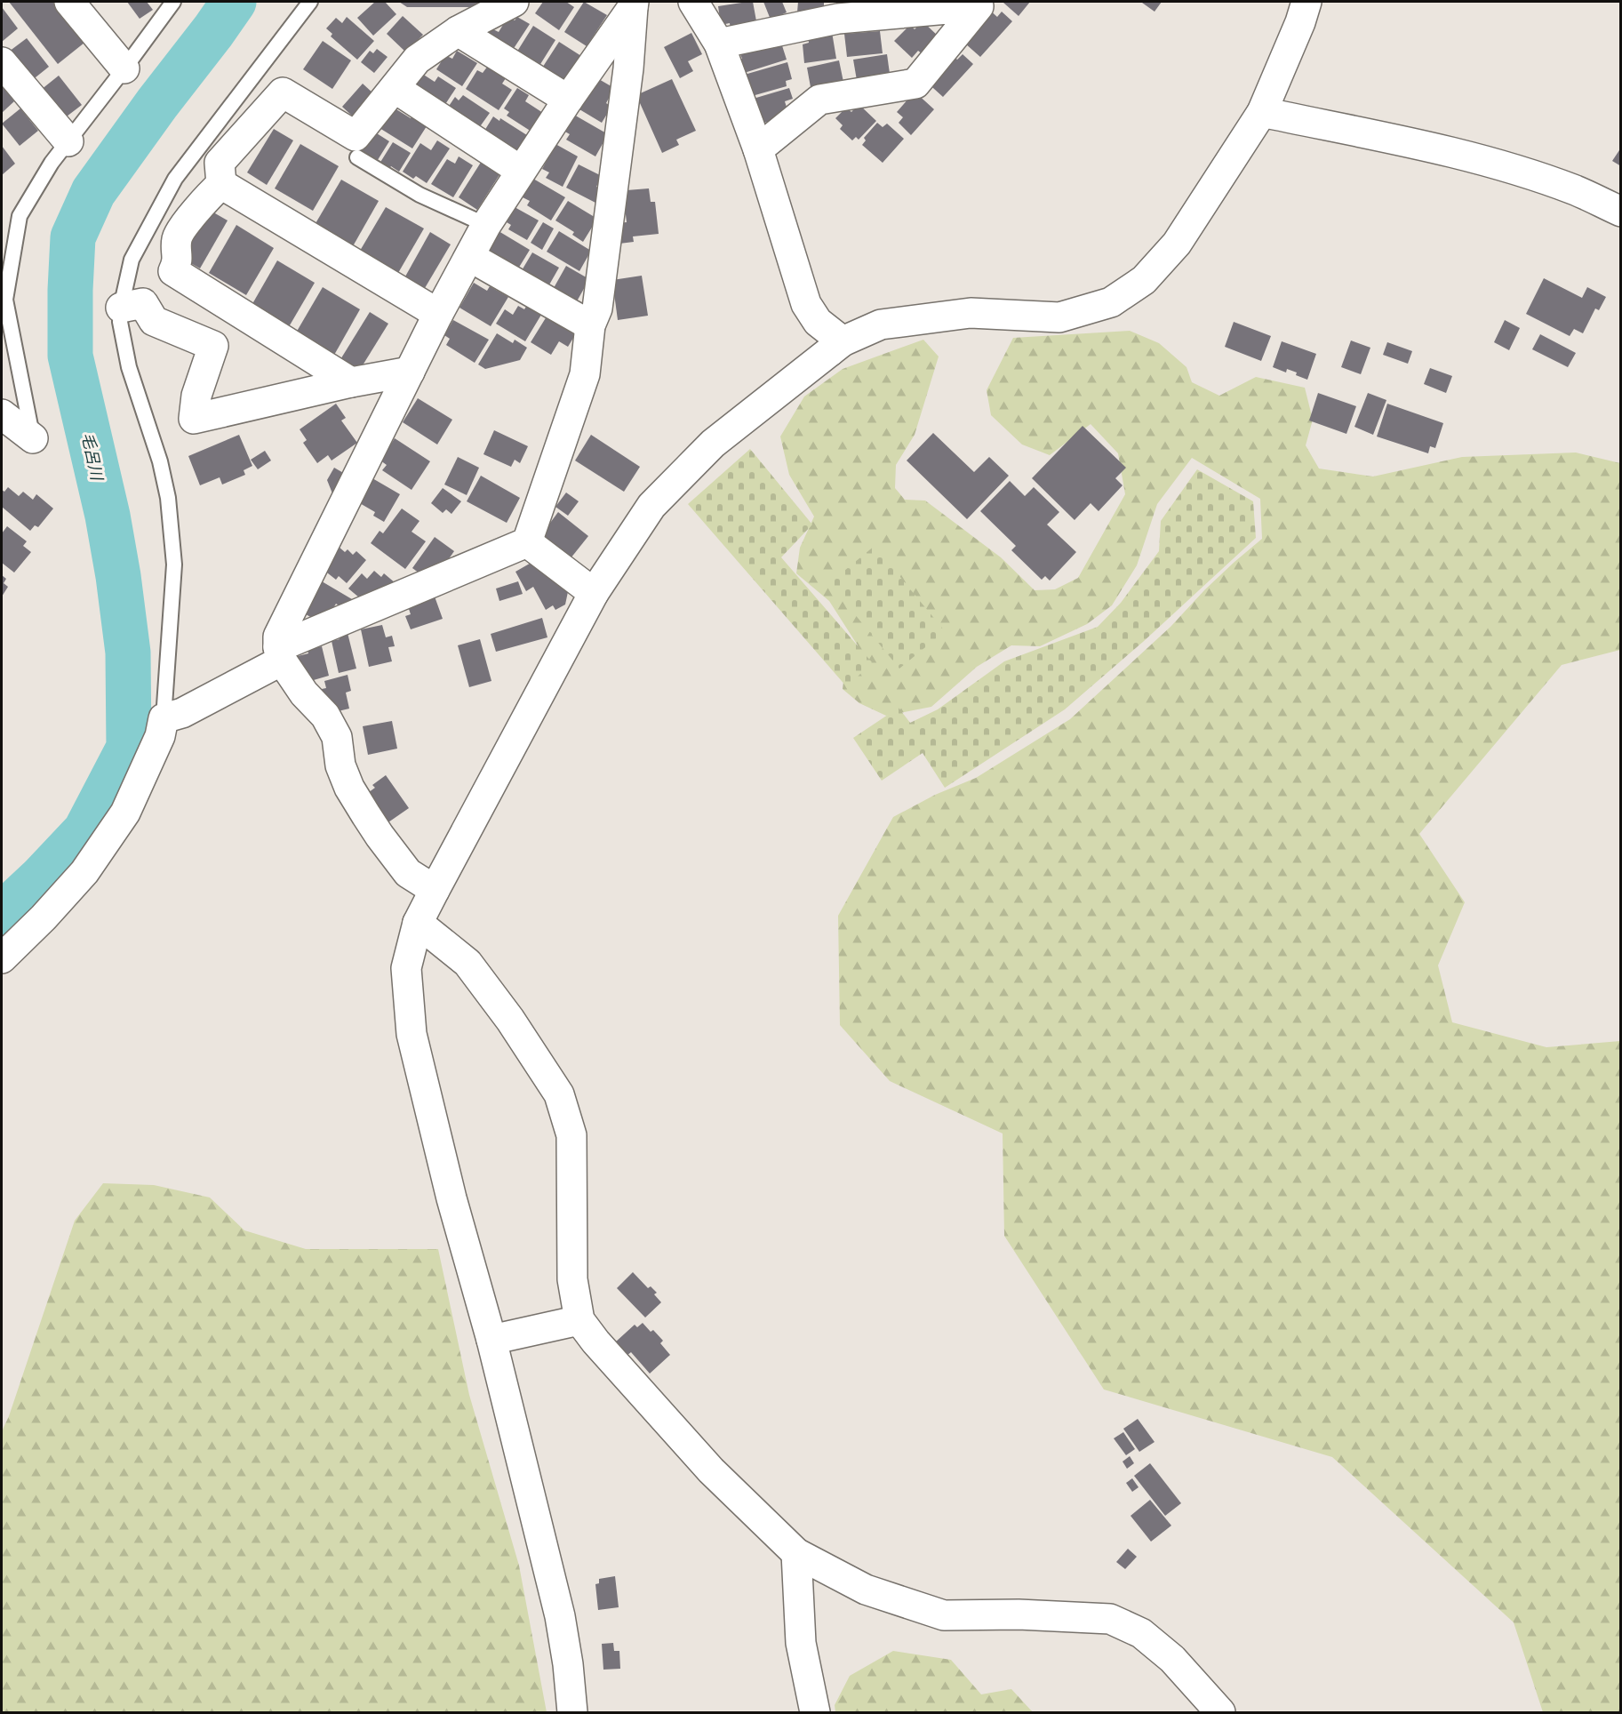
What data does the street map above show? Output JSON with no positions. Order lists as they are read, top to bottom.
{
  "water": ["毛呂川"]
}
